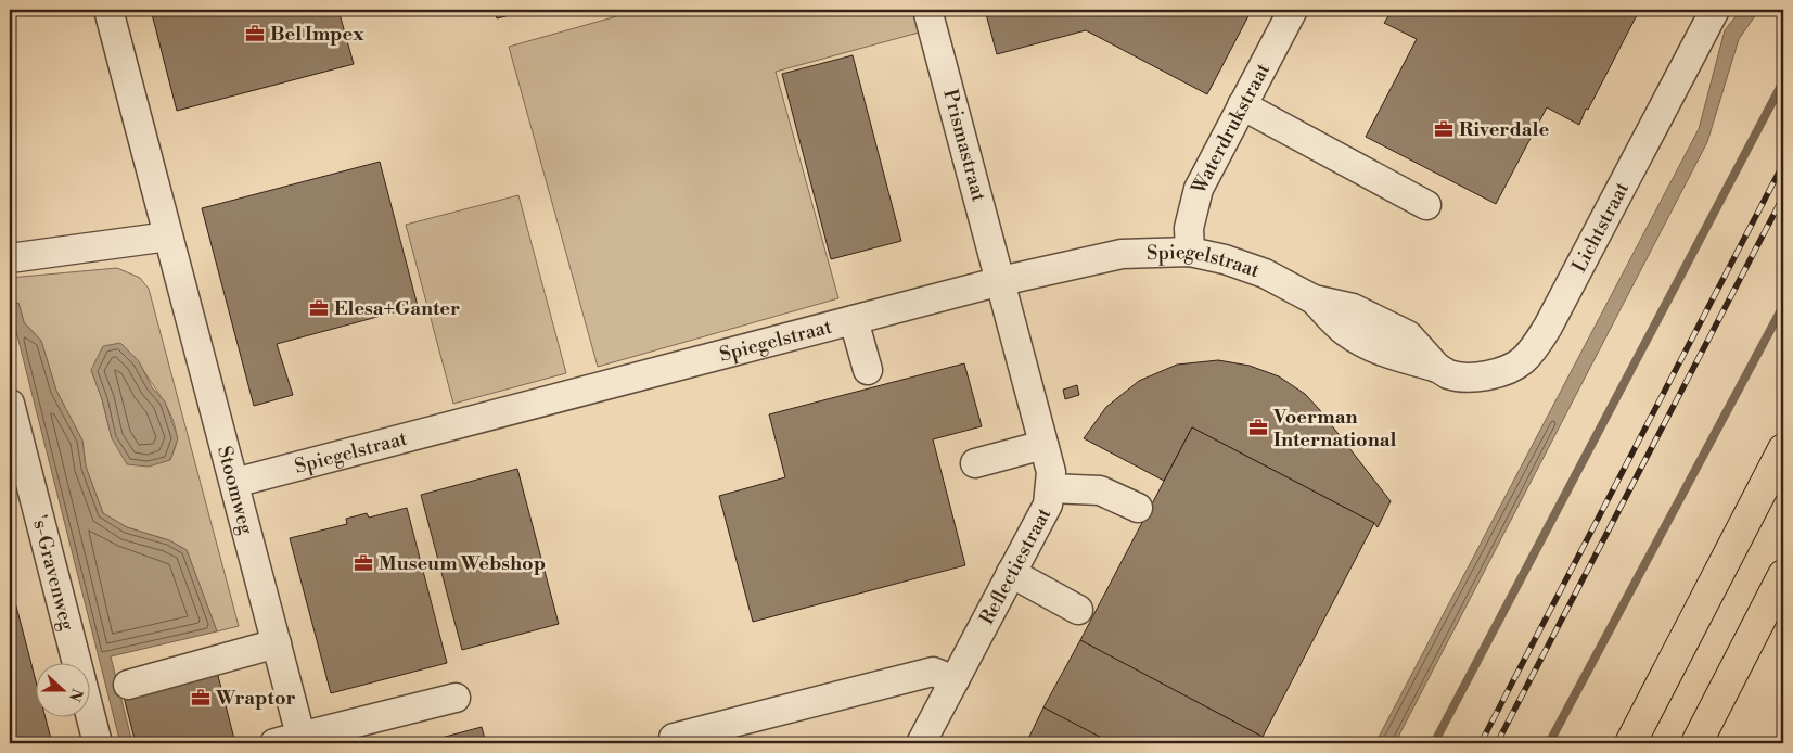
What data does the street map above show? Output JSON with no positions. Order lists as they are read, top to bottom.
{
  "streets": {
    "street": [
      "Waterdrukstraat",
      "Prismastraat",
      "Lichtstraat",
      "Spiegelstraat",
      "Stoomweg",
      "Reflectiestraat",
      "'s-Gravenweg"
    ]
  },
  "crossings": [
    ["Waterdrukstraat", "Spiegelstraat"],
    ["Prismastraat", "Spiegelstraat"],
    ["Prismastraat", "Reflectiestraat"],
    ["Lichtstraat", "Spiegelstraat"],
    ["Spiegelstraat", "Stoomweg"],
    ["Spiegelstraat", "Reflectiestraat"]
  ],
  "places": {
    "office": [
      "Bel Impex",
      "Riverdale",
      "Elesa+Ganter",
      "Voerman International",
      "Museum Webshop",
      "Wraptor"
    ]
  },
  "north": "right"
}
